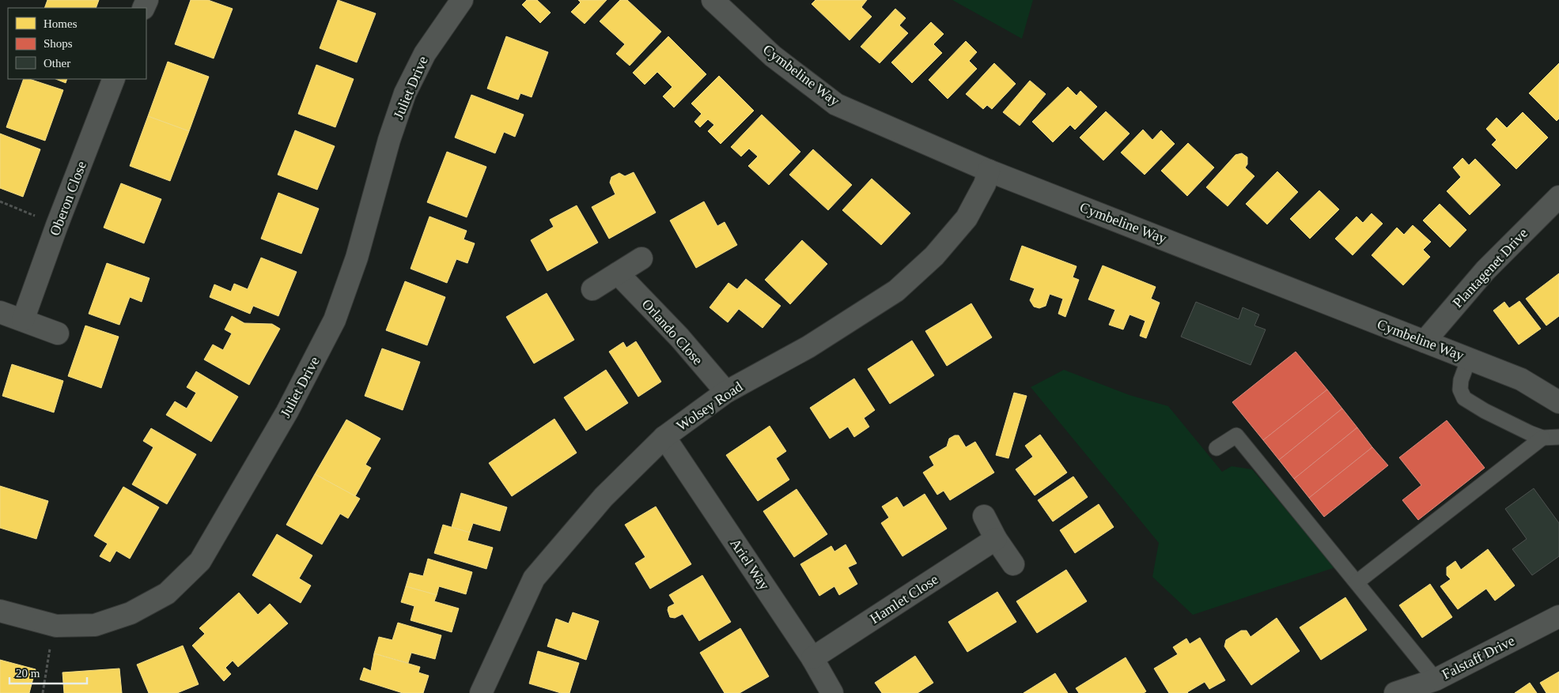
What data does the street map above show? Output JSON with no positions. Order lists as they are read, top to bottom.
{
  "streets": {
    "street": [
      "Cymbeline Way",
      "Juliet Drive",
      "Oberon Close",
      "Plantagenet Drive",
      "Orlando Close",
      "Wolsey Road",
      "Ariel Way",
      "Hamlet Close",
      "Falstaff Drive"
    ]
  },
  "crossings": [
    ["Cymbeline Way", "Plantagenet Drive"],
    ["Cymbeline Way", "Wolsey Road"],
    ["Orlando Close", "Wolsey Road"],
    ["Wolsey Road", "Ariel Way"],
    ["Ariel Way", "Hamlet Close"]
  ],
  "legend": ["Homes", "Shops", "Other"],
  "scale_bar": "20 m"
}
